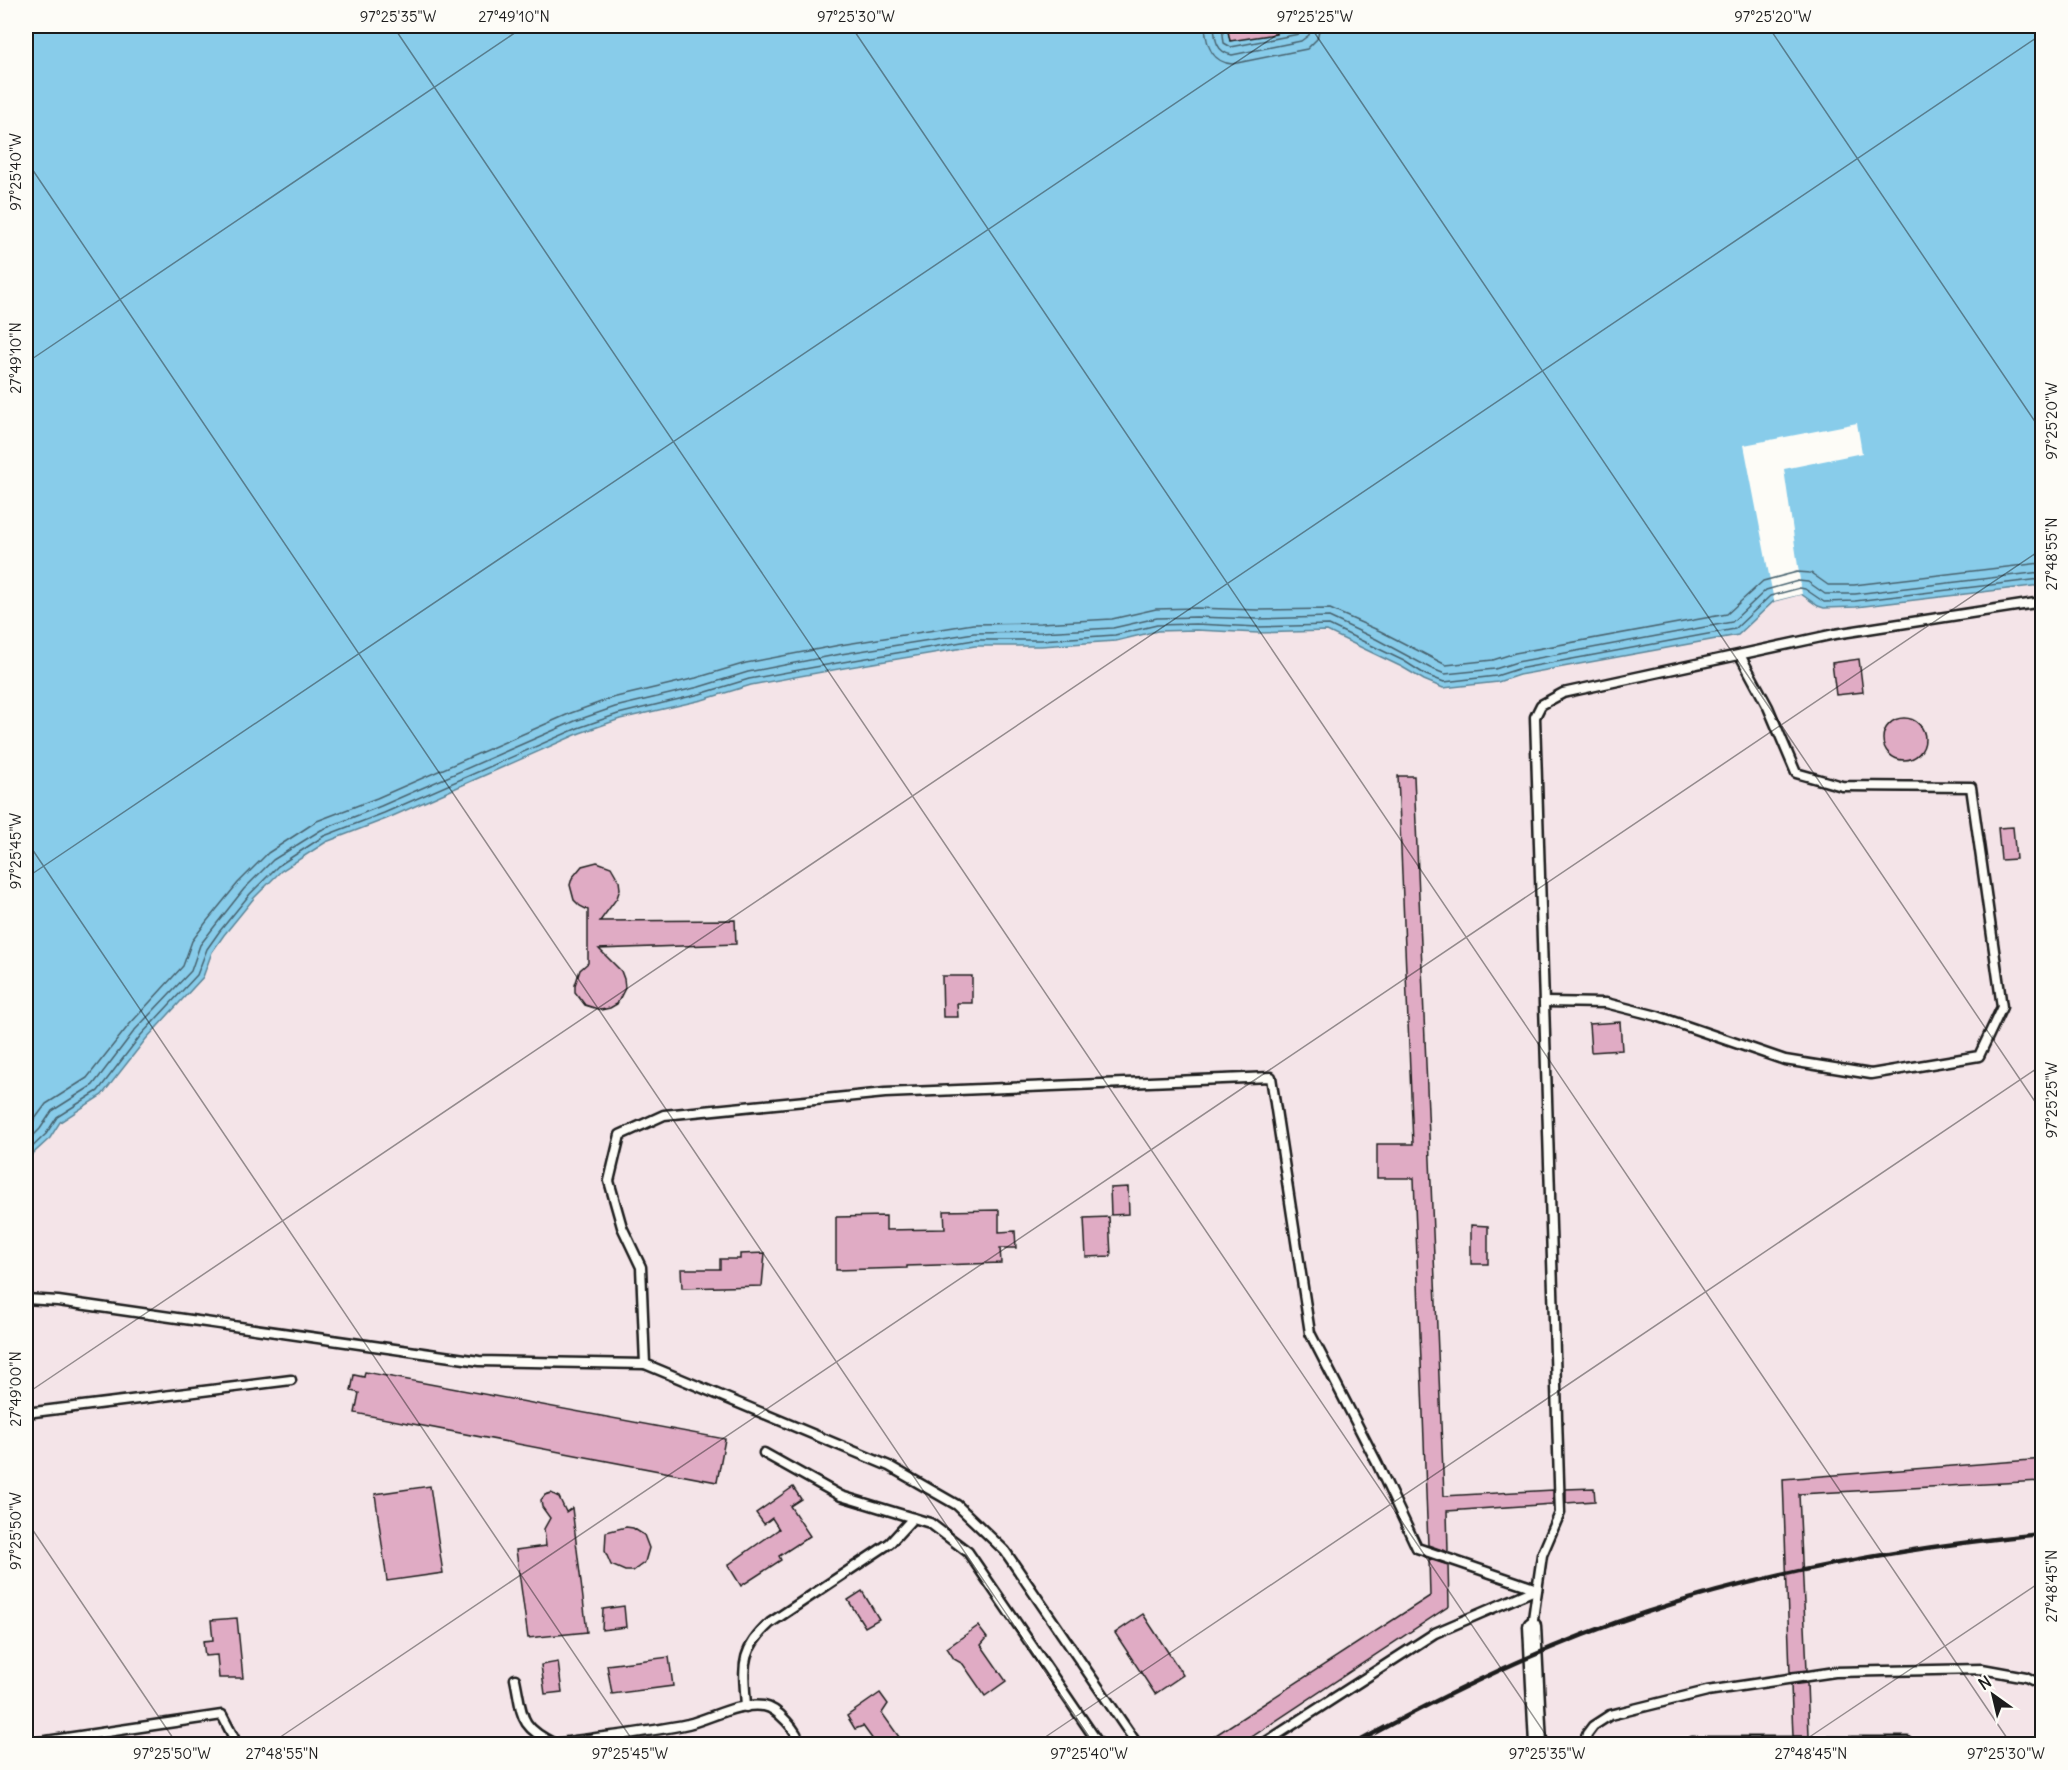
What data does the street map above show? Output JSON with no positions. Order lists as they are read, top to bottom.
{
  "north": "top left",
  "coordinates": [
    "97°25'35\"W",
    "27°49'10\"N",
    "97°25'30\"W",
    "97°25'25\"W",
    "97°25'20\"W",
    "97°25'40\"W",
    "27°48'55\"N",
    "97°25'45\"W",
    "27°49'00\"N",
    "97°25'50\"W",
    "27°48'45\"N"
  ]
}
